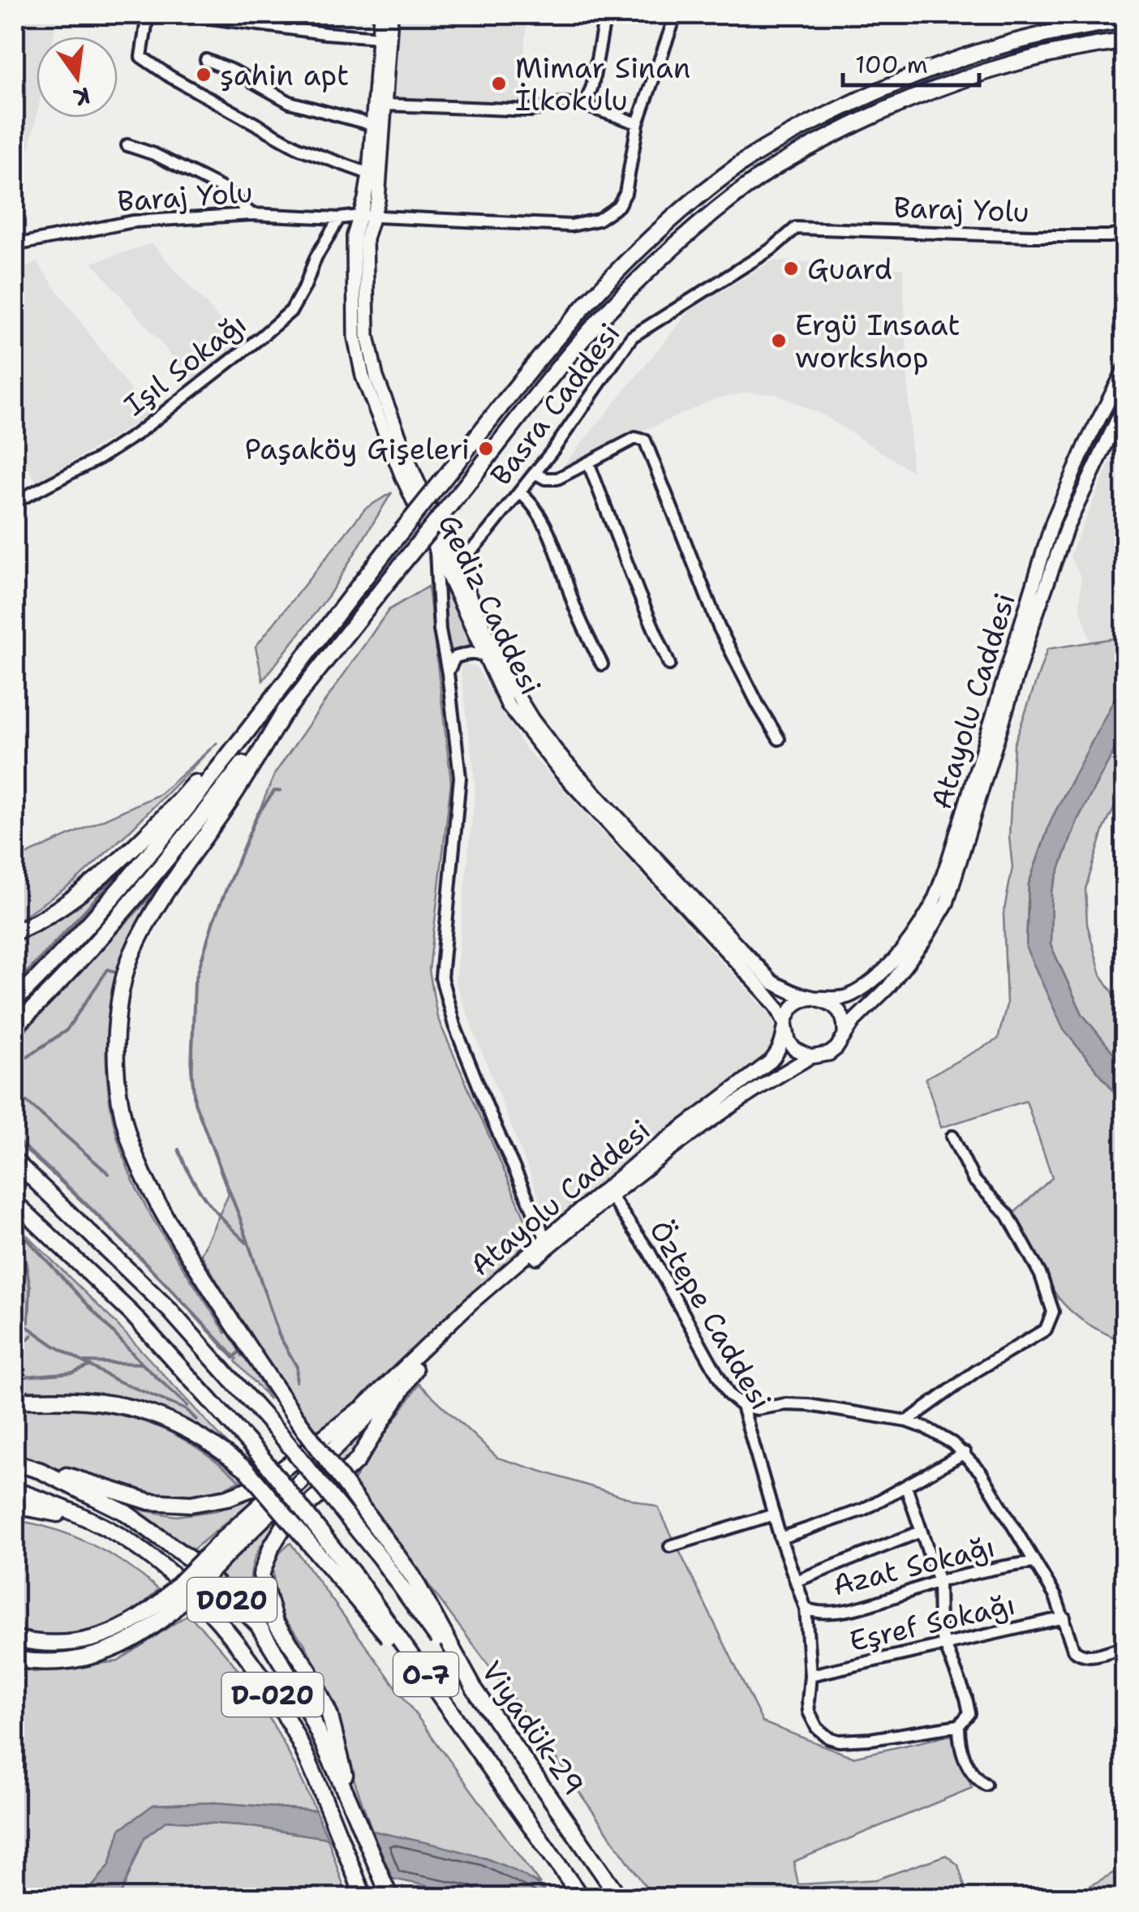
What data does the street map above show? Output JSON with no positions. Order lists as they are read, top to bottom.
{
  "streets": {
    "highway": [
      "D020",
      "O-7",
      "D-020",
      "Viyadük-29"
    ],
    "main road": ["Gediz Caddesi", "Atayolu Caddesi"],
    "street": [
      "Baraj Yolu",
      "Işıl Sokağı",
      "Basra Caddesi",
      "Öztepe Caddesi",
      "Azat Sokağı",
      "Eşref Sokağı"
    ]
  },
  "crossings": [
    ["Baraj Yolu", "Işıl Sokağı"],
    ["Baraj Yolu", "Basra Caddesi"],
    ["Baraj Yolu", "Gediz Caddesi"],
    ["Basra Caddesi", "Gediz Caddesi"],
    ["Gediz Caddesi", "Atayolu Caddesi"],
    ["Atayolu Caddesi", "Öztepe Caddesi"],
    ["Öztepe Caddesi", "Azat Sokağı"],
    ["Öztepe Caddesi", "Eşref Sokağı"],
    ["Azat Sokağı", "Eşref Sokağı"]
  ],
  "places": [
    "şahin apt",
    "Mimar Sinan İlkokulu",
    "Guard",
    "Ergü Insaat workshop",
    "Paşaköy Gişeleri"
  ],
  "scale_bar": "100 m",
  "north": "bottom"
}
